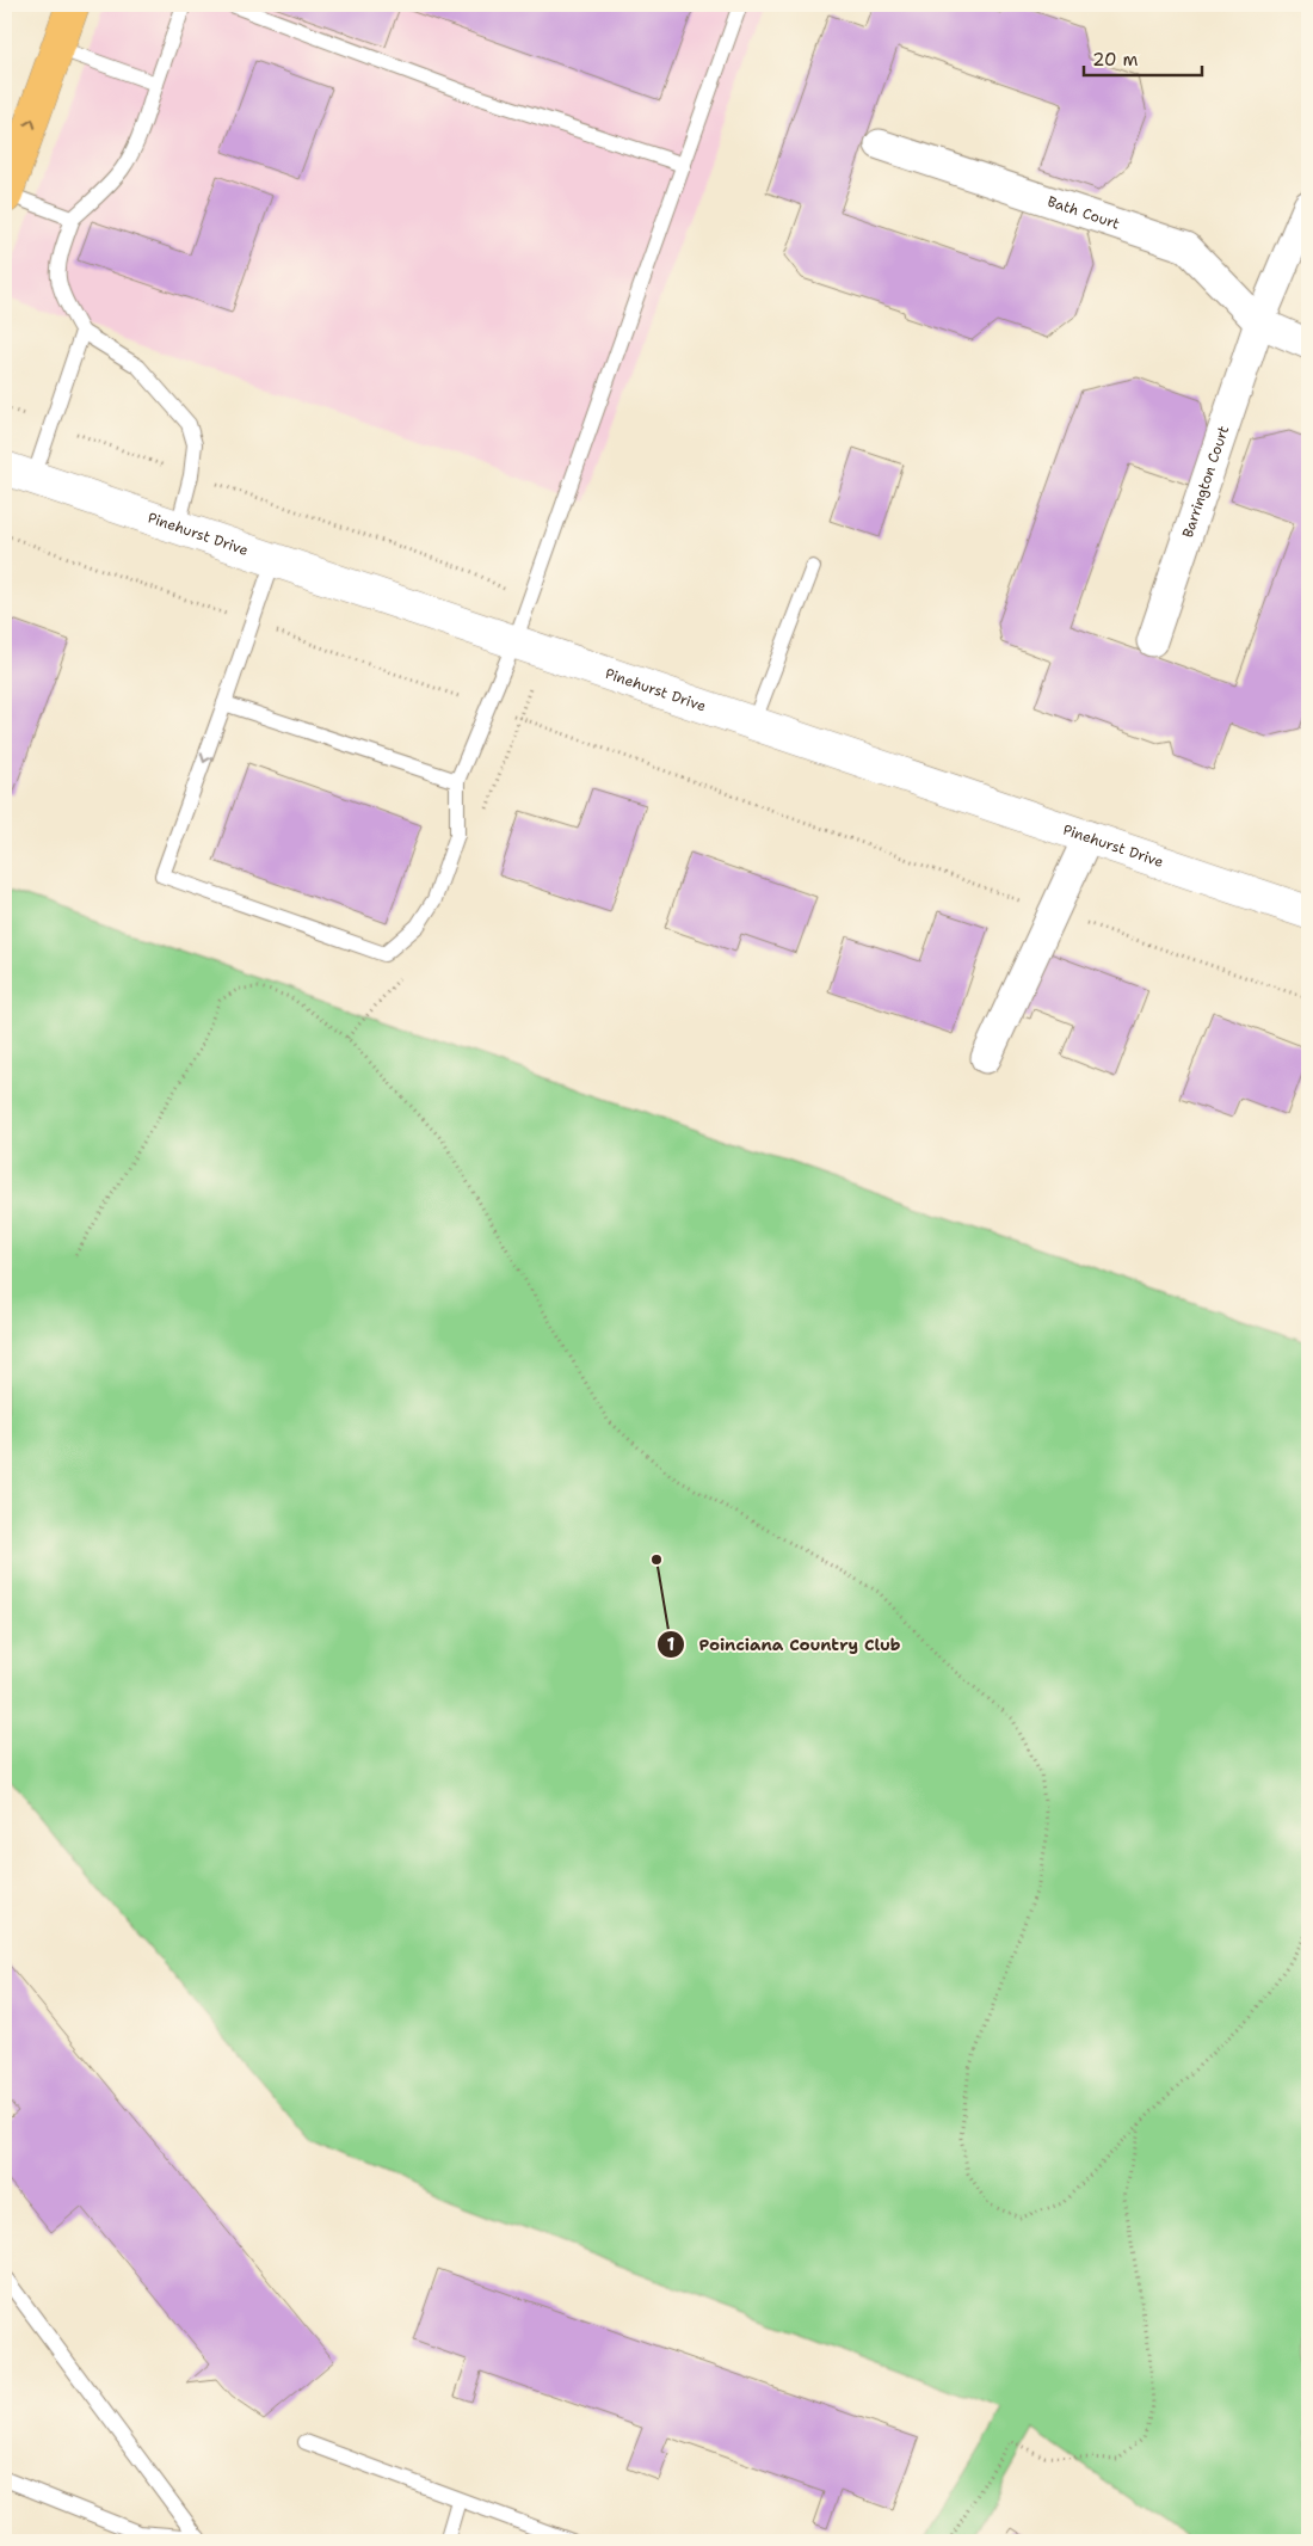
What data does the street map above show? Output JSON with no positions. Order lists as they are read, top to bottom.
{
  "streets": {
    "street": ["Bath Court", "Barrington Court", "Pinehurst Drive"]
  },
  "crossings": [
    ["Bath Court", "Barrington Court"]
  ],
  "places": ["Poinciana Country Club"],
  "scale_bar": "20 m"
}
